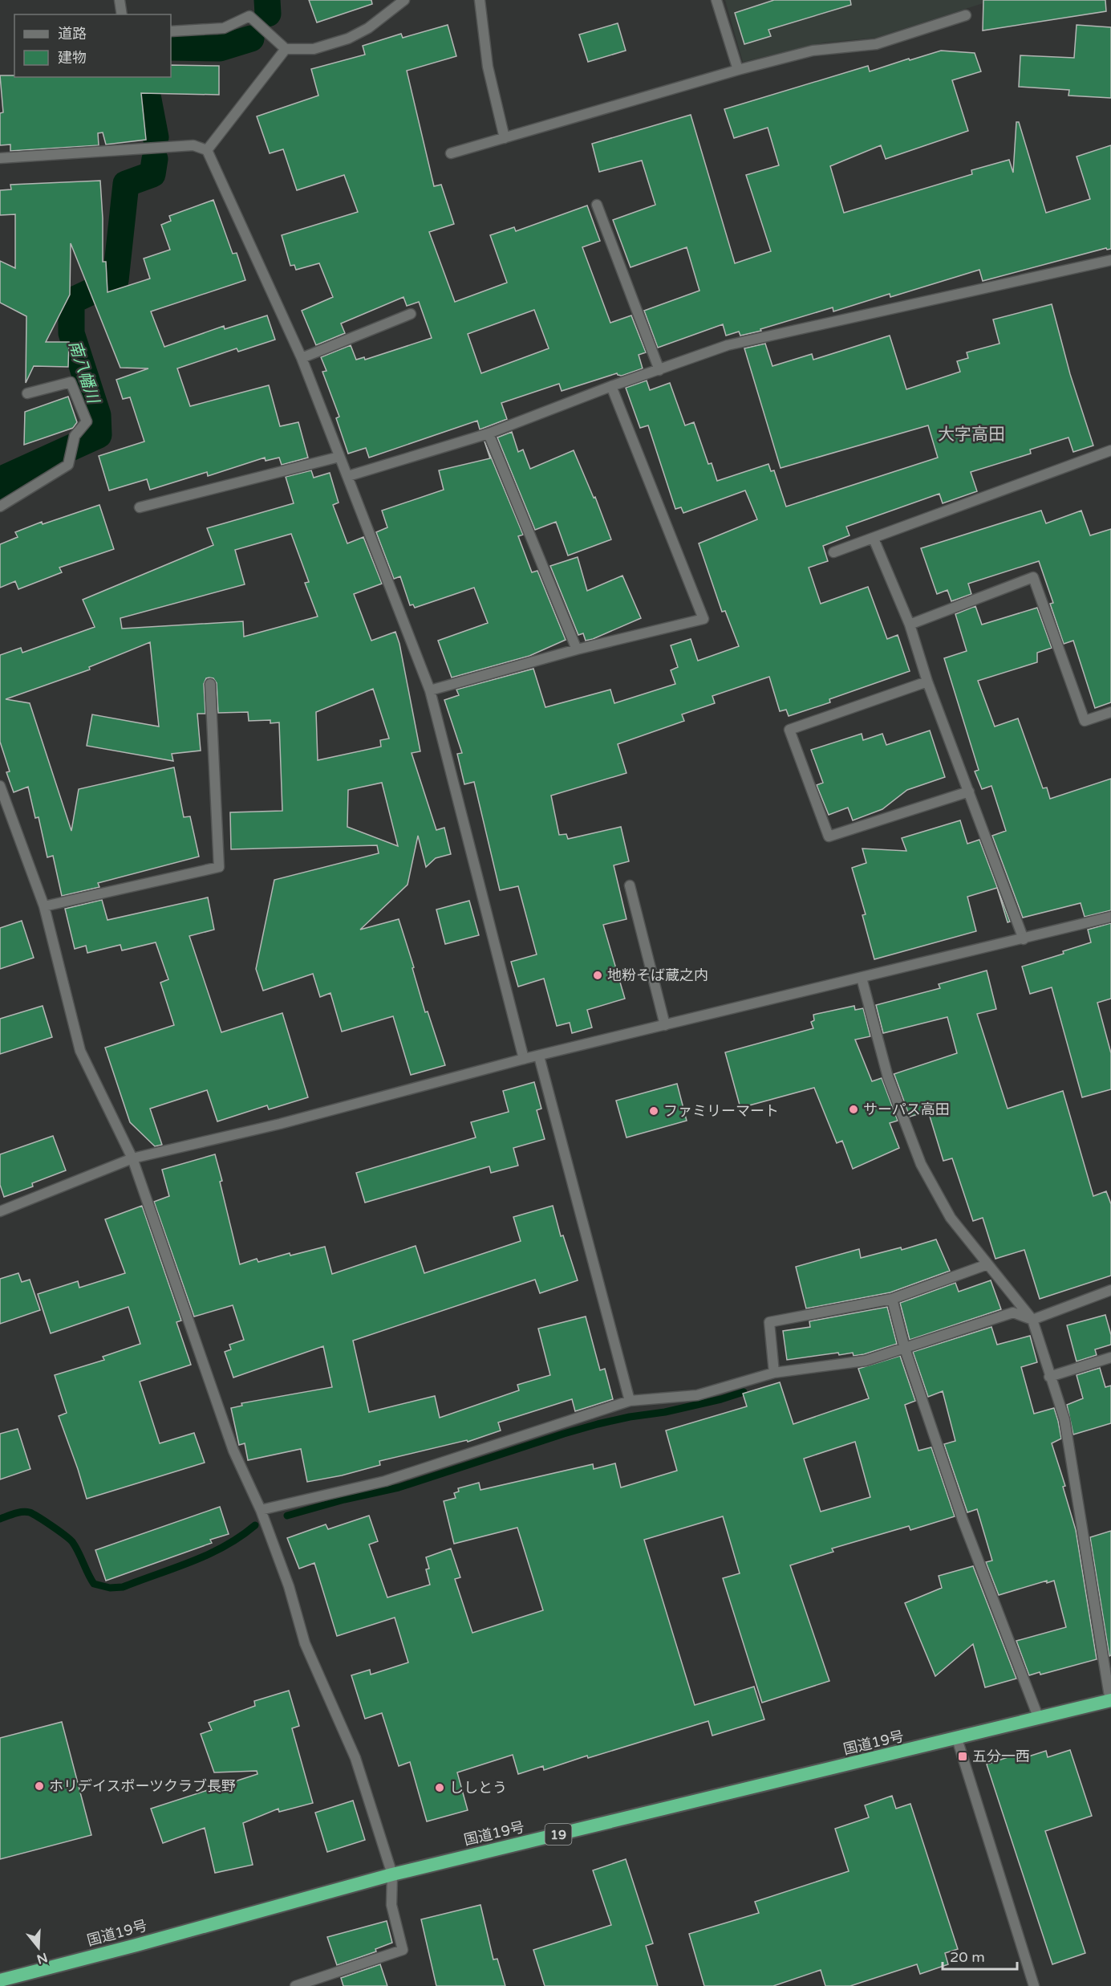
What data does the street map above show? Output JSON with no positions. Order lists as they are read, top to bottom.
{
  "streets": {
    "highway": ["国道19号", "19"]
  },
  "districts": ["大字高田"],
  "water": ["南八幡川"],
  "places": {
    "other": [
      "地粉そば蔵之内",
      "サーパス高田",
      "ファミリーマート",
      "ホリデイスポーツクラブ長野",
      "ししとう"
    ],
    "transit": ["五分一西"]
  },
  "legend": ["道路", "建物"],
  "scale_bar": "20 m",
  "north": "bottom"
}
